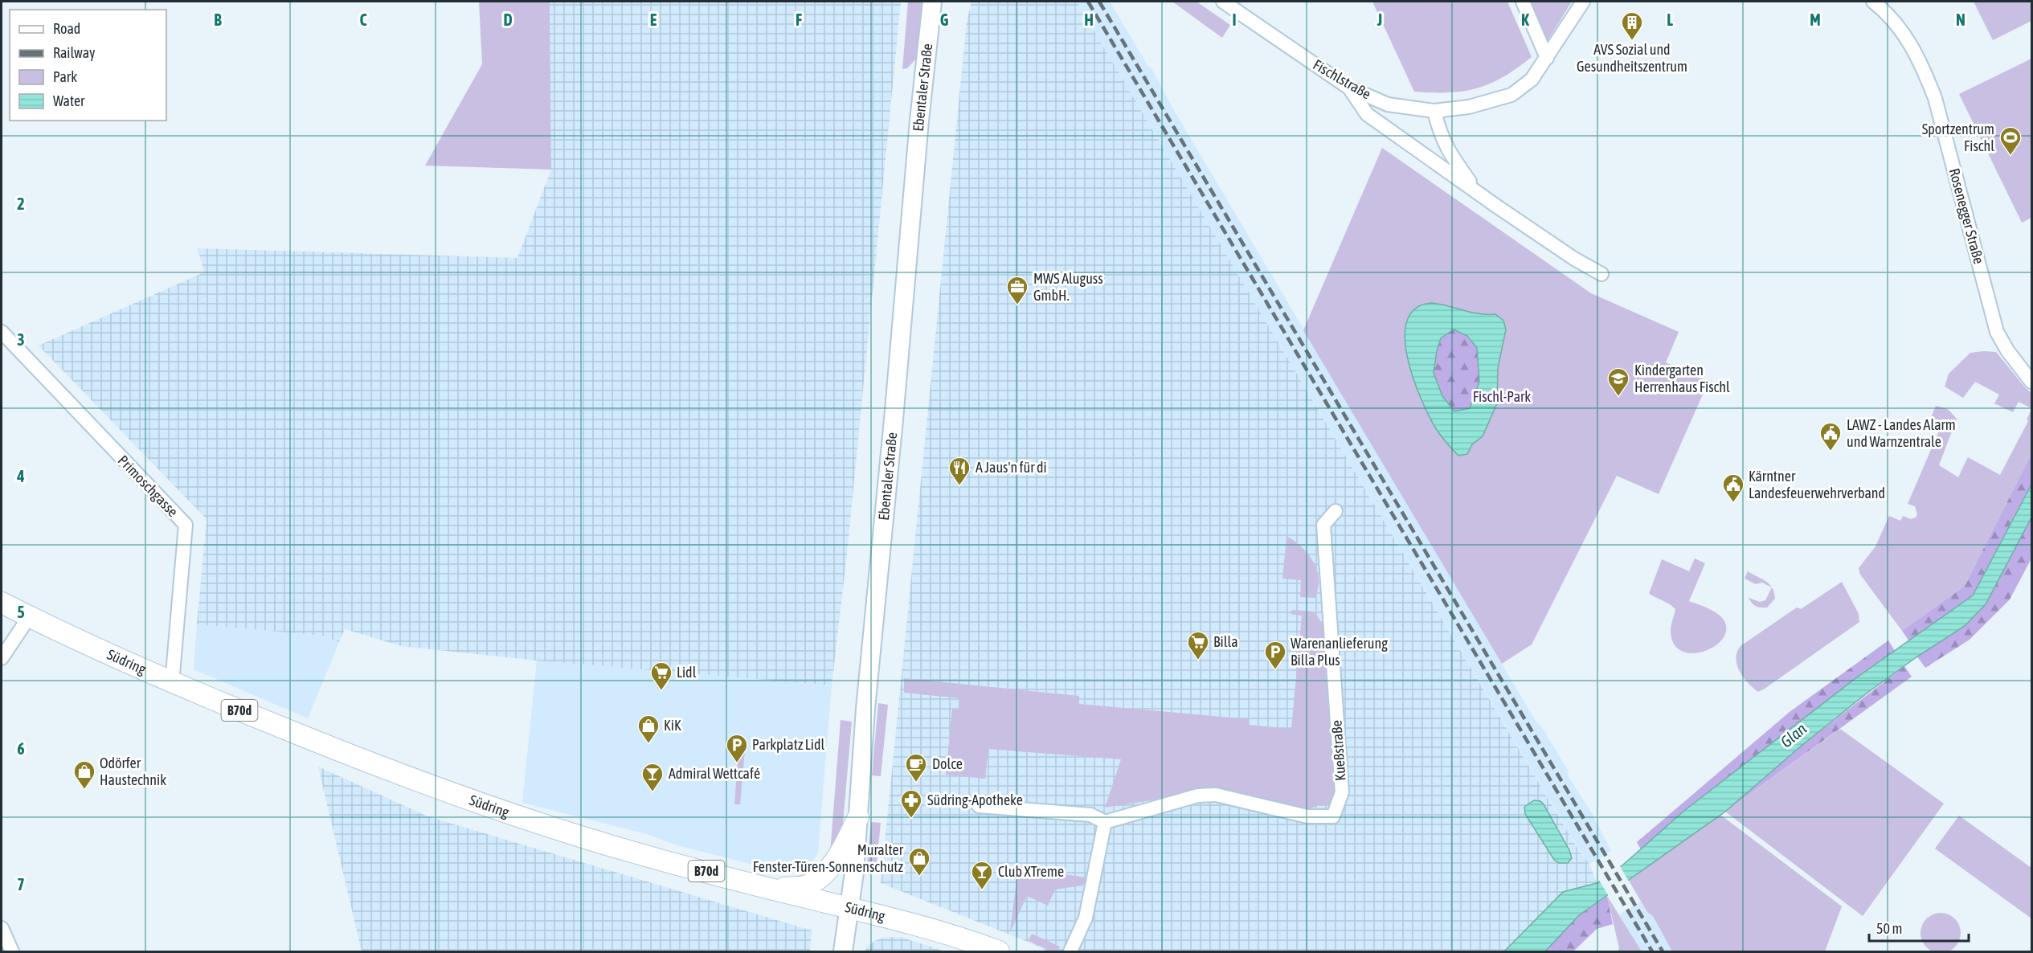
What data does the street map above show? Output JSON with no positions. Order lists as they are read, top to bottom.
{
  "streets": {
    "main road": ["Ebentaler Straße", "Südring", "B70d"],
    "street": [
      "Fischlstraße",
      "Rosenegger Straße",
      "Primoschgasse",
      "Kueßstraße"
    ]
  },
  "crossings": [
    ["Ebentaler Straße", "Südring"],
    ["Primoschgasse", "Südring"]
  ],
  "water": ["Glan"],
  "parks": ["Fischl-Park"],
  "places": {
    "building": ["AVS Sozial und Gesundheitszentrum"],
    "sports": ["Sportzentrum Fischl"],
    "office": ["MWS Aluguss GmbH."],
    "school or university": ["Kindergarten Herrenhaus Fischl"],
    "public building": ["LAWZ - Landes Alarm und Warnzentrale", "Kärntner Landesfeuerwehrverband"],
    "restaurant": ["A Jaus'n für di"],
    "supermarket": ["Billa", "Lidl"],
    "parking": ["Warenanlieferung Billa Plus", "Parkplatz Lidl"],
    "shop": ["KiK", "Odörfer Haustechnik", "Muralter Fenster-Türen-Sonnenschutz"],
    "cafe": ["Dolce"],
    "bar": ["Admiral Wettcafé", "Club XTreme"],
    "pharmacy": ["Südring-Apotheke"]
  },
  "legend": [
    "Road",
    "Railway",
    "Park",
    "Water"
  ],
  "scale_bar": "50 m",
  "grid": {
    "columns": [
      "B",
      "C",
      "D",
      "E",
      "F",
      "G",
      "H",
      "I",
      "J",
      "K",
      "L",
      "M",
      "N"
    ],
    "rows": [
      "2",
      "3",
      "4",
      "5",
      "6",
      "7"
    ]
  }
}
